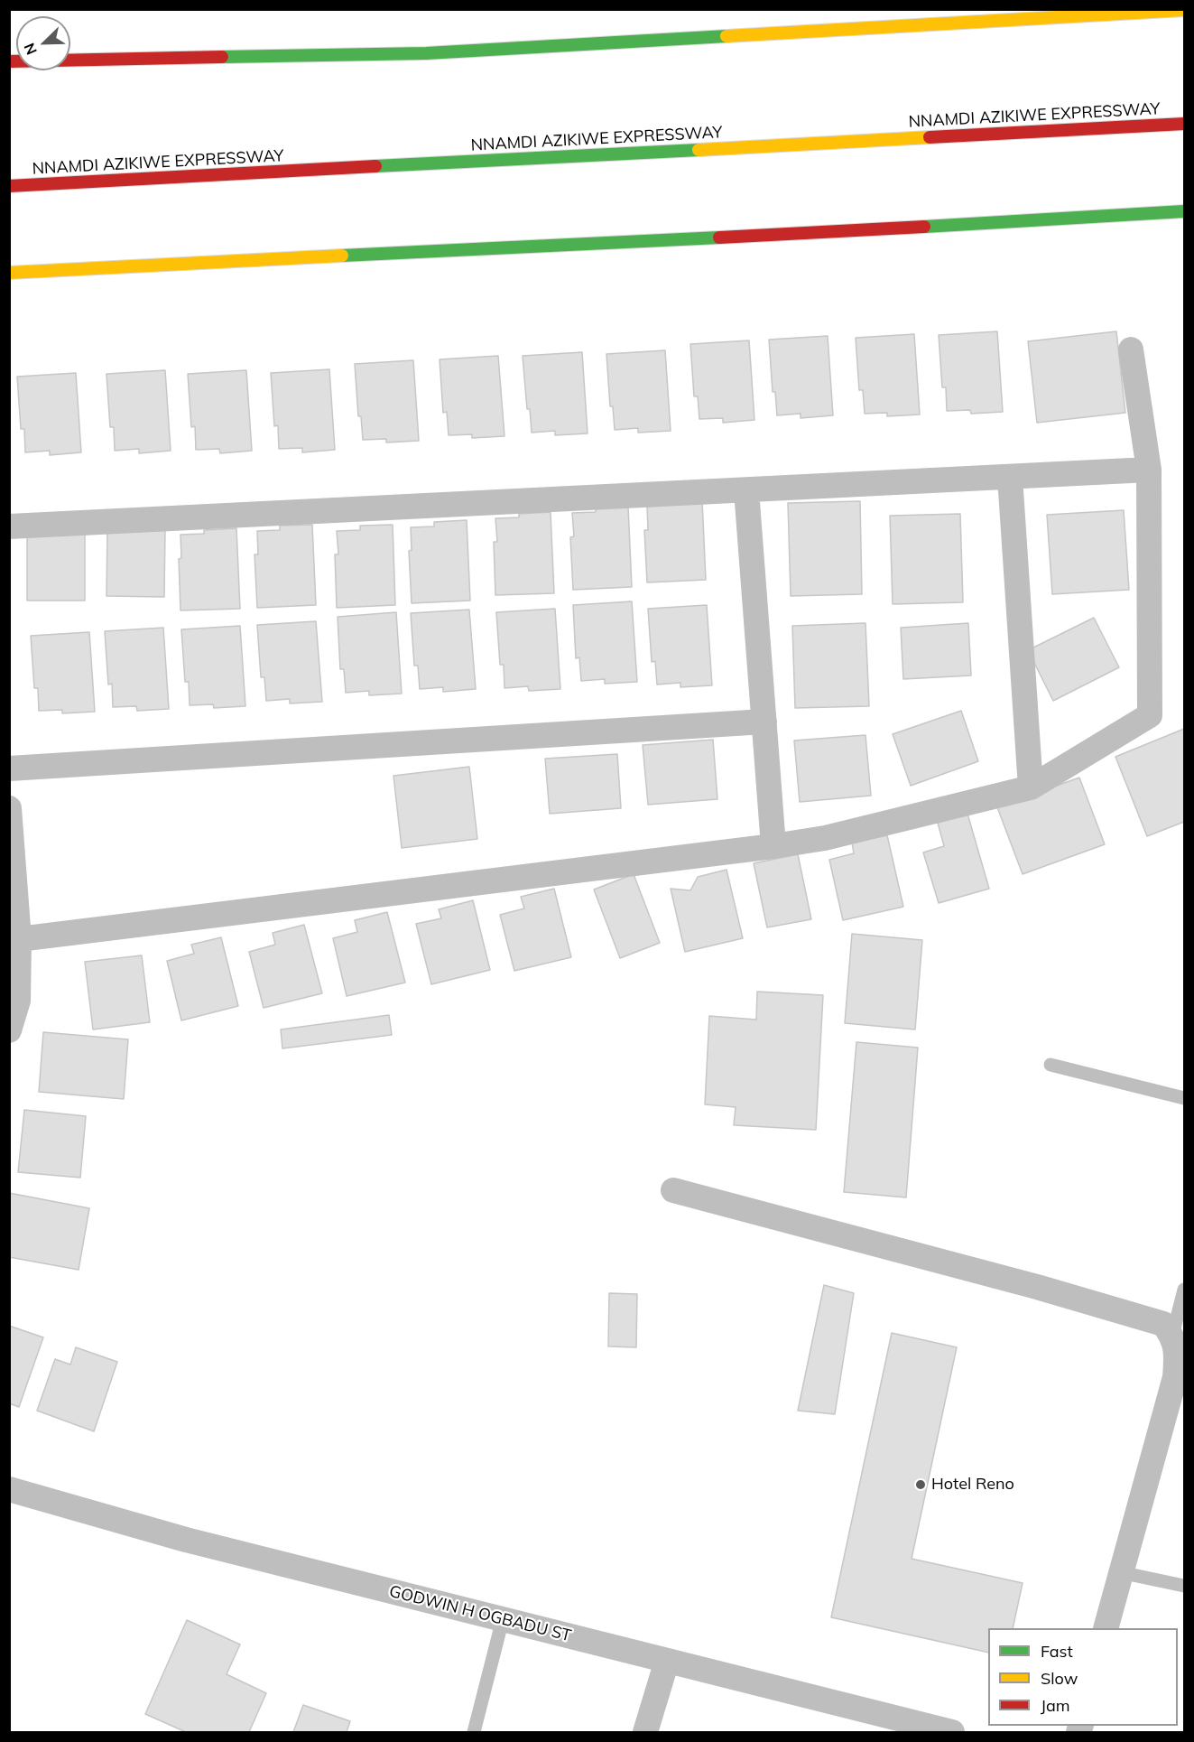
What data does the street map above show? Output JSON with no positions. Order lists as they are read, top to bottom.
{
  "streets": {
    "highway": ["NNAMDI AZIKIWE EXPRESSWAY"],
    "street": ["GODWIN H OGBADU ST"]
  },
  "places": ["Hotel Reno"],
  "legend": ["Fast", "Slow", "Jam"],
  "north": "bottom left"
}
